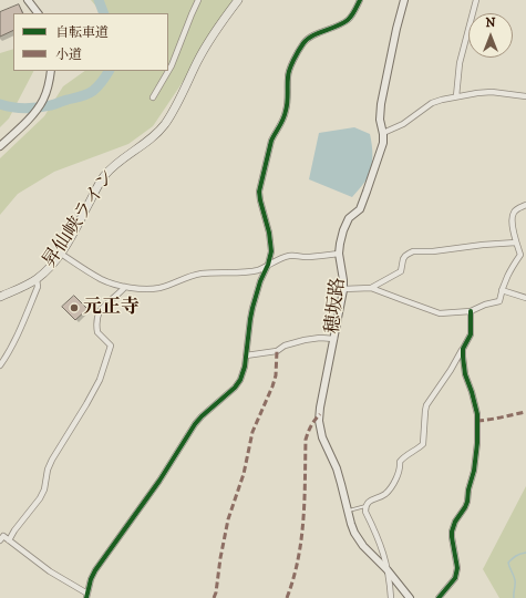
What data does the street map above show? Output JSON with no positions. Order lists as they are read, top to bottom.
{
  "streets": {
    "main road": ["昇仙峡ライン", "穂坂路"]
  },
  "places": ["元正寺"],
  "legend": ["自転車道", "小道"],
  "north": "top"
}
